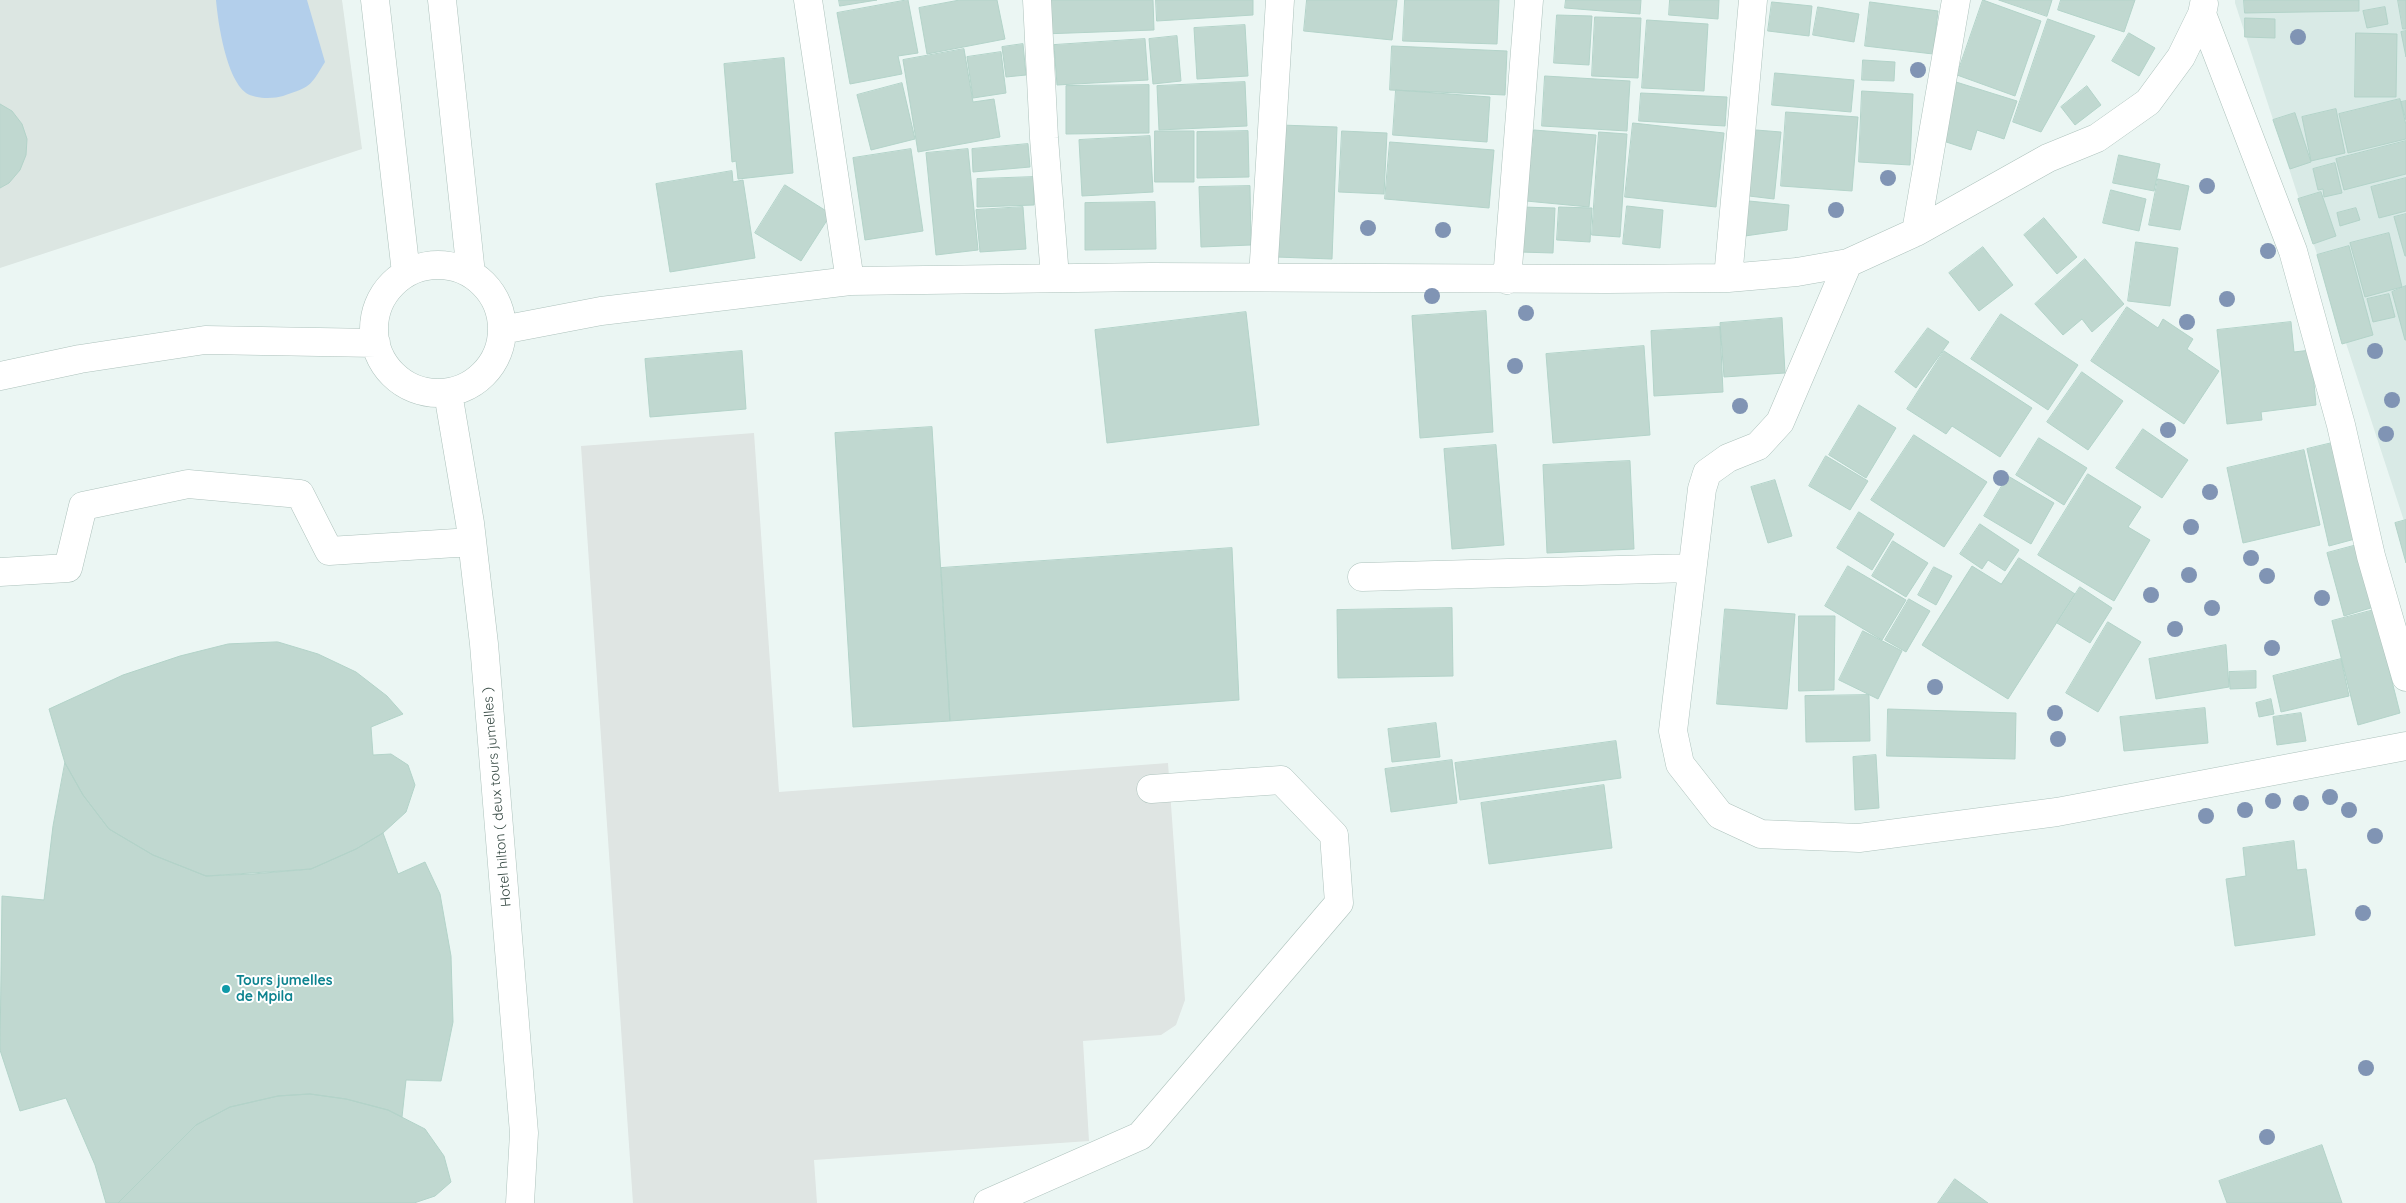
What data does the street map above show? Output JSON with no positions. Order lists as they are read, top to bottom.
{
  "streets": {
    "street": ["Hotel hilton ( deux tours jumelles )"]
  },
  "places": ["Tours jumelles de Mpila"]
}
